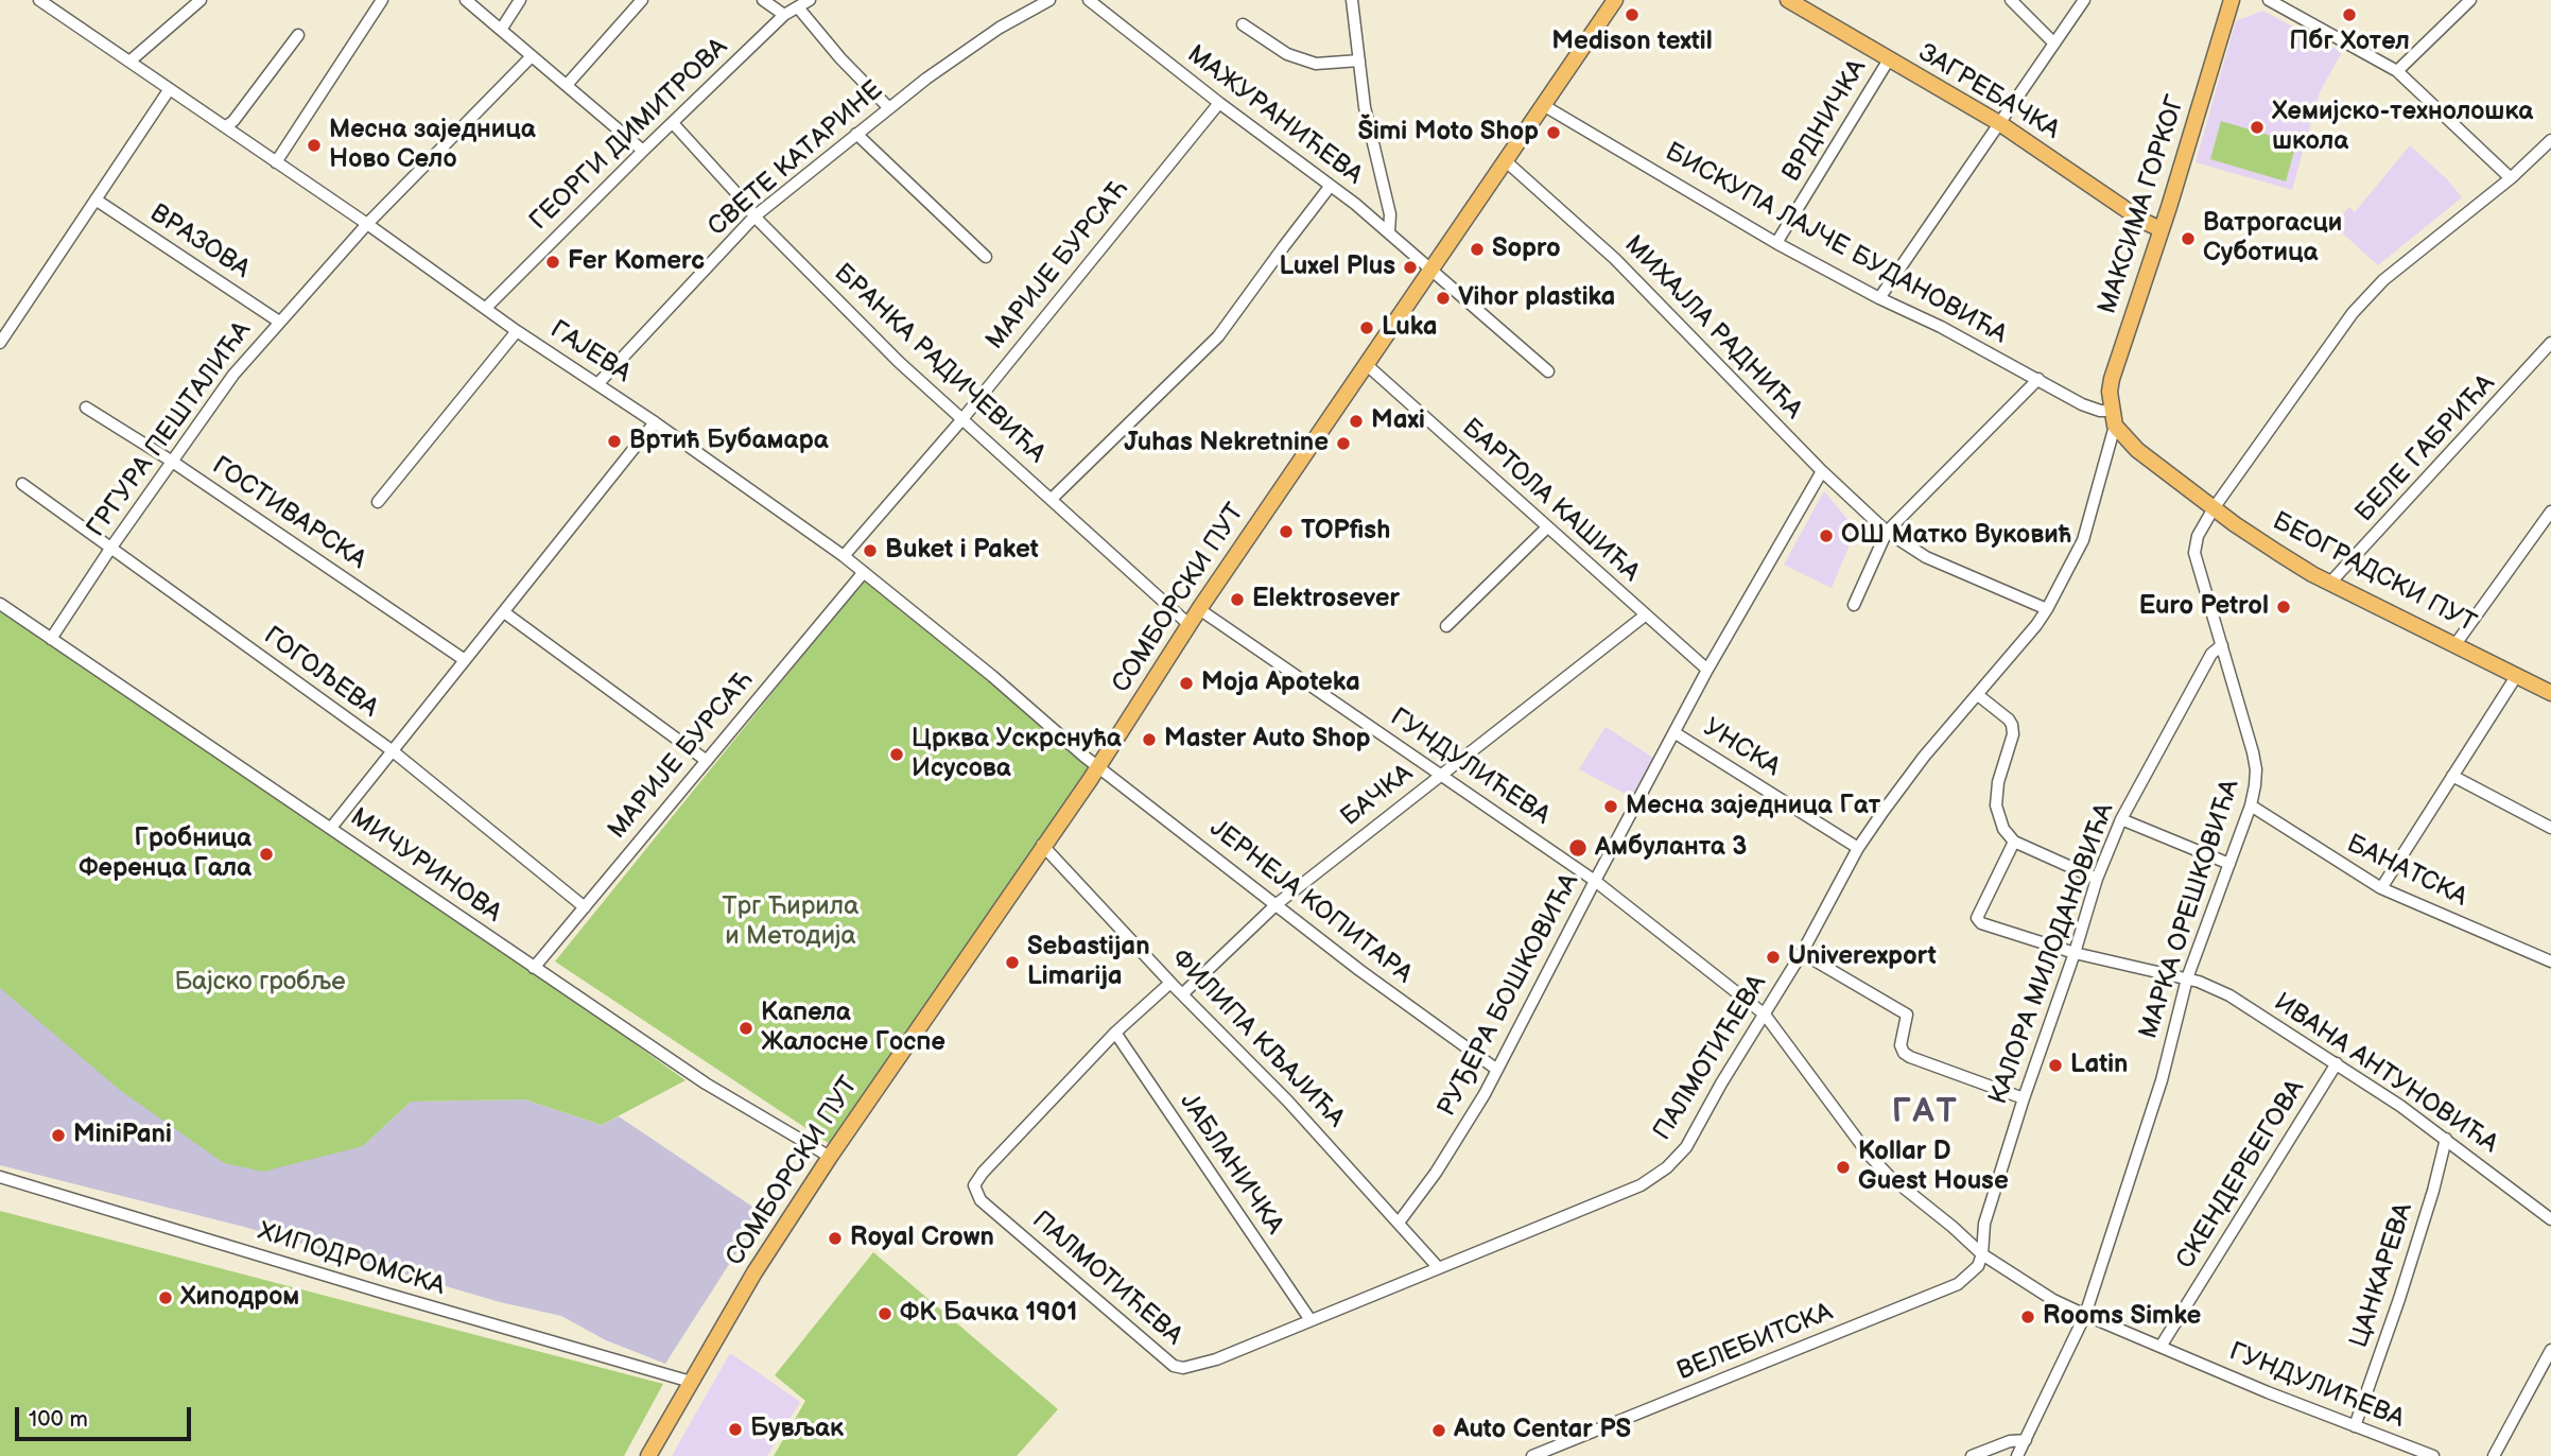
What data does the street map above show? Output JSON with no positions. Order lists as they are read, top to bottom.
{
  "streets": {
    "main road": [
      "ЗАГРЕБАЧКА",
      "МАКСИМА ГОРКОГ",
      "БЕОГРАДСКИ ПУТ",
      "СОМБОРСКИ ПУТ"
    ],
    "street": [
      "МАЖУРАНИЋЕВА",
      "ВРДНИЧКА",
      "ГЕОРГИ ДИМИТРОВА",
      "СВЕТЕ КАТАРИНЕ",
      "ВРАЗОВА",
      "БИСКУПА ЛАЈЧЕ БУДАНОВИЋА",
      "МАРИЈЕ БУРСАЋ",
      "МИХАЈЛА РАДНИЋА",
      "ГАЈЕВА",
      "БРАНКА РАДИЧЕВИЋА",
      "ГРГУРА ПЕШТАЛИЋА",
      "БЕЛЕ ГАБРИЋА",
      "БАРТОЛА КАШИЋА",
      "ГОСТИВАРСКА",
      "ГОГОЉЕВА",
      "УНСКА",
      "ГУНДУЛИЋЕВА",
      "БАЧКА",
      "МИЧУРИНОВА",
      "БАНАТСКА",
      "ЈЕРНЕЈА КОПИТАРА",
      "МАРКА ОРЕШКОВИЋА",
      "КАЛОРА МИЛОДАНОВИЋА",
      "РУЂЕРА БОШКОВИЋА",
      "ФИЛИПА КЉАЈИЋА",
      "ПАЛМОТИЋЕВА",
      "ИВАНА АНТУНОВИЋА",
      "ЈАБЛАНИЧКА",
      "СКЕНДЕРБЕГОВА",
      "ХИПОДРОМСКА",
      "ЦАНКАРЕВА",
      "ВЕЛЕБИТСКА"
    ]
  },
  "crossings": [
    ["ЗАГРЕБАЧКА", "ВРДНИЧКА"],
    ["ЗАГРЕБАЧКА", "МАКСИМА ГОРКОГ"],
    ["МАЖУРАНИЋЕВА", "МАРИЈЕ БУРСАЋ"],
    ["МАЖУРАНИЋЕВА", "СОМБОРСКИ ПУТ"],
    ["ВРДНИЧКА", "БИСКУПА ЛАЈЧЕ БУДАНОВИЋА"],
    ["ГЕОРГИ ДИМИТРОВА", "ГАЈЕВА"],
    ["ГЕОРГИ ДИМИТРОВА", "БРАНКА РАДИЧЕВИЋА"],
    ["СВЕТЕ КАТАРИНЕ", "ГАЈЕВА"],
    ["СВЕТЕ КАТАРИНЕ", "БРАНКА РАДИЧЕВИЋА"],
    ["МАКСИМА ГОРКОГ", "БИСКУПА ЛАЈЧЕ БУДАНОВИЋА"],
    ["МАКСИМА ГОРКОГ", "БЕОГРАДСКИ ПУТ"],
    ["МАКСИМА ГОРКОГ", "ПАЛМОТИЋЕВА"],
    ["ВРАЗОВА", "ГРГУРА ПЕШТАЛИЋА"],
    ["БИСКУПА ЛАЈЧЕ БУДАНОВИЋА", "БЕОГРАДСКИ ПУТ"],
    ["БИСКУПА ЛАЈЧЕ БУДАНОВИЋА", "СОМБОРСКИ ПУТ"],
    ["БИСКУПА ЛАЈЧЕ БУДАНОВИЋА", "ПАЛМОТИЋЕВА"],
    ["МАРИЈЕ БУРСАЋ", "ГАЈЕВА"],
    ["МАРИЈЕ БУРСАЋ", "БРАНКА РАДИЧЕВИЋА"],
    ["МАРИЈЕ БУРСАЋ", "ГОГОЉЕВА"],
    ["МАРИЈЕ БУРСАЋ", "МИЧУРИНОВА"],
    ["МИХАЈЛА РАДНИЋА", "СОМБОРСКИ ПУТ"],
    ["МИХАЈЛА РАДНИЋА", "РУЂЕРА БОШКОВИЋА"],
    ["МИХАЈЛА РАДНИЋА", "ПАЛМОТИЋЕВА"],
    ["ГАЈЕВА", "ГРГУРА ПЕШТАЛИЋА"],
    ["ГАЈЕВА", "СОМБОРСКИ ПУТ"],
    ["ГАЈЕВА", "ЈЕРНЕЈА КОПИТАРА"],
    ["БРАНКА РАДИЧЕВИЋА", "СОМБОРСКИ ПУТ"],
    ["ГРГУРА ПЕШТАЛИЋА", "ГОСТИВАРСКА"],
    ["ГРГУРА ПЕШТАЛИЋА", "ГОГОЉЕВА"],
    ["ГРГУРА ПЕШТАЛИЋА", "МИЧУРИНОВА"],
    ["БЕЛЕ ГАБРИЋА", "БЕОГРАДСКИ ПУТ"],
    ["БАРТОЛА КАШИЋА", "СОМБОРСКИ ПУТ"],
    ["БАРТОЛА КАШИЋА", "БАЧКА"],
    ["БАРТОЛА КАШИЋА", "РУЂЕРА БОШКОВИЋА"],
    ["БЕОГРАДСКИ ПУТ", "МАРКА ОРЕШКОВИЋА"],
    ["БЕОГРАДСКИ ПУТ", "ПАЛМОТИЋЕВА"],
    ["СОМБОРСКИ ПУТ", "ГУНДУЛИЋЕВА"],
    ["СОМБОРСКИ ПУТ", "МИЧУРИНОВА"],
    ["СОМБОРСКИ ПУТ", "ЈЕРНЕЈА КОПИТАРА"],
    ["СОМБОРСКИ ПУТ", "ФИЛИПА КЉАЈИЋА"],
    ["СОМБОРСКИ ПУТ", "ХИПОДРОМСКА"],
    ["УНСКА", "РУЂЕРА БОШКОВИЋА"],
    ["УНСКА", "ПАЛМОТИЋЕВА"],
    ["ГУНДУЛИЋЕВА", "БАЧКА"],
    ["ГУНДУЛИЋЕВА", "МАРКА ОРЕШКОВИЋА"],
    ["ГУНДУЛИЋЕВА", "КАЛОРА МИЛОДАНОВИЋА"],
    ["ГУНДУЛИЋЕВА", "РУЂЕРА БОШКОВИЋА"],
    ["ГУНДУЛИЋЕВА", "ПАЛМОТИЋЕВА"],
    ["ГУНДУЛИЋЕВА", "СКЕНДЕРБЕГОВА"],
    ["ГУНДУЛИЋЕВА", "ЦАНКАРЕВА"],
    ["ГУНДУЛИЋЕВА", "ВЕЛЕБИТСКА"],
    ["БАЧКА", "ЈЕРНЕЈА КОПИТАРА"],
    ["БАЧКА", "ФИЛИПА КЉАЈИЋА"],
    ["БАНАТСКА", "МАРКА ОРЕШКОВИЋА"],
    ["ЈЕРНЕЈА КОПИТАРА", "РУЂЕРА БОШКОВИЋА"],
    ["МАРКА ОРЕШКОВИЋА", "КАЛОРА МИЛОДАНОВИЋА"],
    ["МАРКА ОРЕШКОВИЋА", "ИВАНА АНТУНОВИЋА"],
    ["КАЛОРА МИЛОДАНОВИЋА", "ИВАНА АНТУНОВИЋА"],
    ["КАЛОРА МИЛОДАНОВИЋА", "ВЕЛЕБИТСКА"],
    ["РУЂЕРА БОШКОВИЋА", "ФИЛИПА КЉАЈИЋА"],
    ["ФИЛИПА КЉАЈИЋА", "ПАЛМОТИЋЕВА"],
    ["ПАЛМОТИЋЕВА", "ЈАБЛАНИЧКА"],
    ["ИВАНА АНТУНОВИЋА", "СКЕНДЕРБЕГОВА"],
    ["ИВАНА АНТУНОВИЋА", "ЦАНКАРЕВА"]
  ],
  "districts": ["ГАТ"],
  "parks": ["Трг Ћирила и Методија", "Бајско гробље"],
  "places": [
    "Medison textil",
    "Пбг Хотел",
    "Хемијско-технолошка школа",
    "Šimi Moto Shop",
    "Месна заједница Ново Село",
    "Ватрогасци Суботица",
    "Sopro",
    "Fer Komerc",
    "Luxel Plus",
    "Vihor plastika",
    "Luka",
    "Maxi",
    "Вртић Бубамара",
    "Juhas Nekretnine",
    "TOPfish",
    "ОШ Матко Вуковић",
    "Buket i Paket",
    "Elektrosever",
    "Euro Petrol",
    "Moja Apoteka",
    "Master Auto Shop",
    "Црква Ускрснућа Исусова",
    "Месна заједница Гат",
    "Амбуланта 3",
    "Гробница Ференца Гала",
    "Univerexport",
    "Sebastijan Limarija",
    "Капела Жалосне Госпе",
    "Latin",
    "MiniPani",
    "Kollar D Guest House",
    "Royal Crown",
    "Хиподром",
    "ФК Бачка 1901",
    "Rooms Simke",
    "Бувљак",
    "Auto Centar PS"
  ],
  "scale_bar": "100 m"
}
